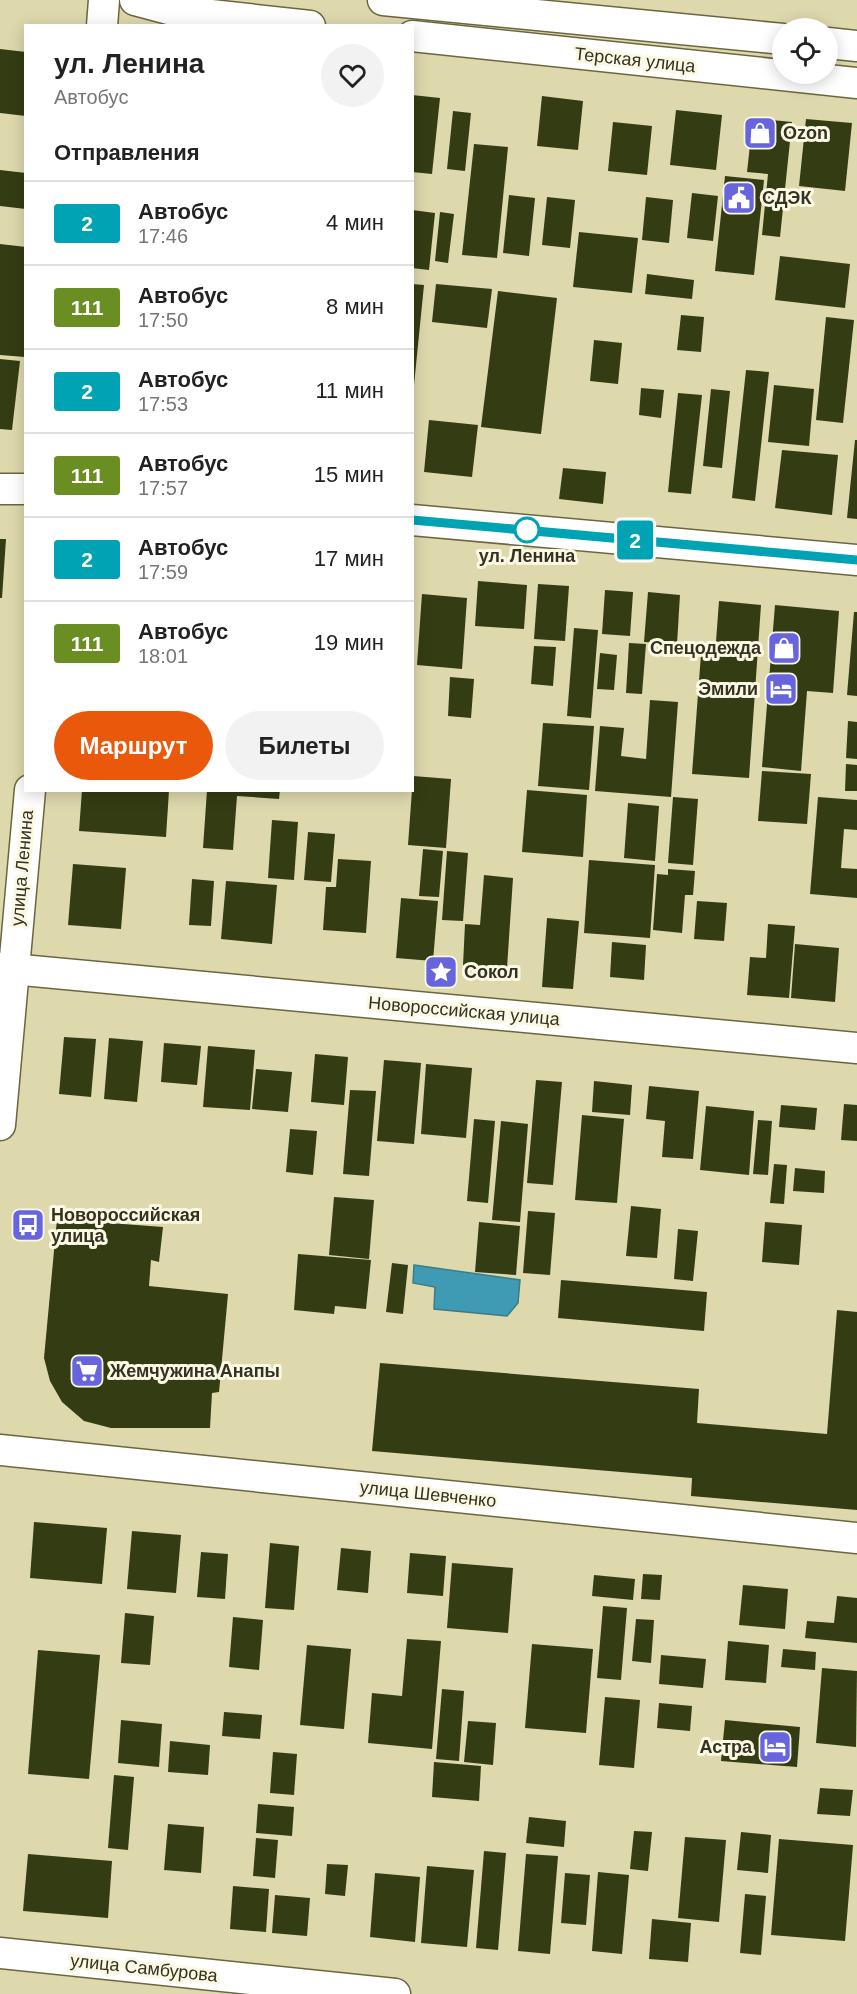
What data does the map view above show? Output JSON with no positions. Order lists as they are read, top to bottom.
{
  "streets": {
    "street": [
      "Терская улица",
      "улица Ленина",
      "Новороссийская улица",
      "улица Шевченко",
      "улица Самбурова"
    ]
  },
  "crossings": [
    ["улица Ленина", "Новороссийская улица"]
  ],
  "places": {
    "shop": ["Ozon", "Спецодежда"],
    "public building": ["СДЭК"],
    "other": ["ул. Ленина"],
    "hotel": ["Эмили", "Астра"],
    "place": ["Сокол"],
    "bus stop": ["Новороссийская улица"],
    "supermarket": ["Жемчужина Анапы"]
  },
  "lines": ["bus line 2"],
  "page": {
    "on_map": "2",
    "heading": [
      ["ул. Ленина", "Автобус"],
      "Отправления"
    ],
    "list": [
      {
        "mark": "2",
        "name": "Автобус",
        "note": "17:46",
        "value": "4 мин"
      },
      {
        "mark": "111",
        "name": "Автобус",
        "note": "17:50",
        "value": "8 мин"
      },
      {
        "mark": "2",
        "name": "Автобус",
        "note": "17:53",
        "value": "11 мин"
      },
      {
        "mark": "111",
        "name": "Автобус",
        "note": "17:57",
        "value": "15 мин"
      },
      {
        "mark": "2",
        "name": "Автобус",
        "note": "17:59",
        "value": "17 мин"
      },
      {
        "mark": "111",
        "name": "Автобус",
        "note": "18:01",
        "value": "19 мин"
      }
    ],
    "buttons": ["Маршрут", "Билеты"]
  }
}
